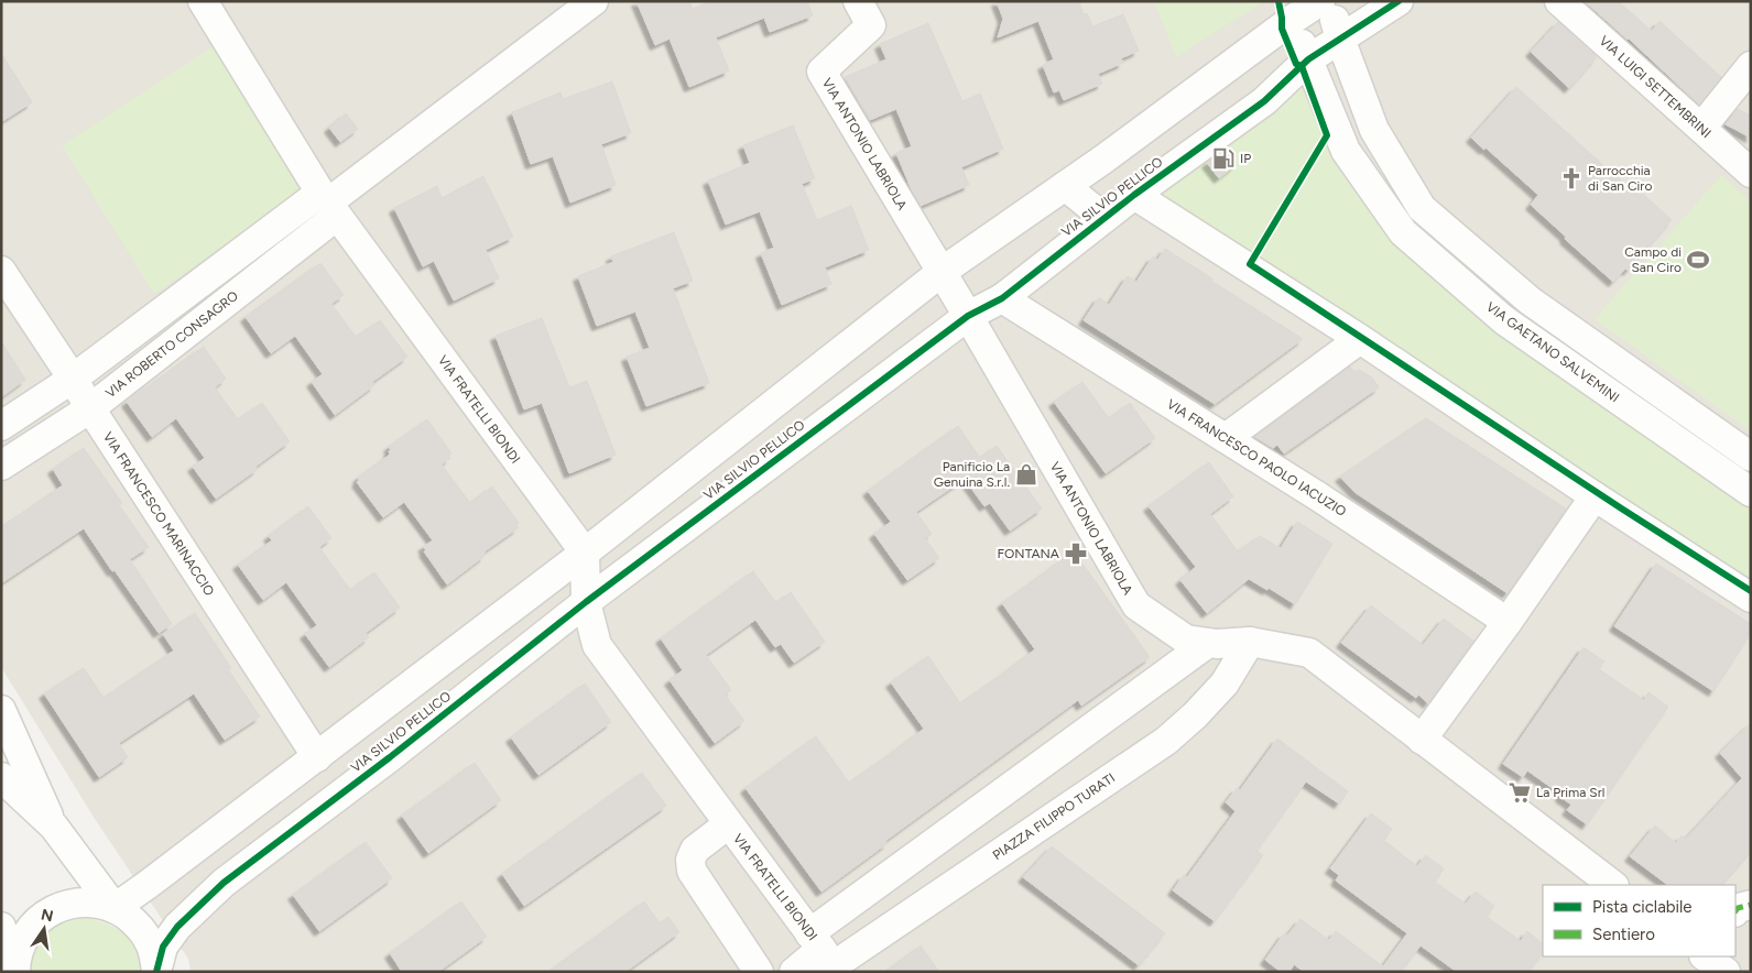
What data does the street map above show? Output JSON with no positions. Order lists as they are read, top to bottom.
{
  "streets": {
    "street": [
      "VIA LUIGI SETTEMBRINI",
      "VIA ANTONIO LABRIOLA",
      "VIA SILVIO PELLICO",
      "VIA ROBERTO CONSAGRO",
      "VIA GAETANO SALVEMINI",
      "VIA FRATELLI BIONDI",
      "VIA FRANCESCO PAOLO IACUZIO",
      "VIA FRANCESCO MARINACCIO",
      "PIAZZA FILIPPO TURATI"
    ]
  },
  "crossings": [
    ["VIA ANTONIO LABRIOLA", "VIA SILVIO PELLICO"],
    ["VIA ANTONIO LABRIOLA", "PIAZZA FILIPPO TURATI"],
    ["VIA SILVIO PELLICO", "VIA GAETANO SALVEMINI"],
    ["VIA SILVIO PELLICO", "VIA FRATELLI BIONDI"],
    ["VIA SILVIO PELLICO", "VIA FRANCESCO PAOLO IACUZIO"],
    ["VIA ROBERTO CONSAGRO", "VIA FRATELLI BIONDI"],
    ["VIA ROBERTO CONSAGRO", "VIA FRANCESCO MARINACCIO"],
    ["VIA FRATELLI BIONDI", "PIAZZA FILIPPO TURATI"]
  ],
  "places": {
    "fuel station": ["IP"],
    "church": ["Parrocchia di San Ciro"],
    "sports": ["Campo di San Ciro"],
    "shop": ["Panificio La Genuina S.r.l."],
    "pharmacy": ["FONTANA"],
    "supermarket": ["La Prima Srl"]
  },
  "legend": ["Pista ciclabile", "Sentiero"],
  "north": "top"
}
